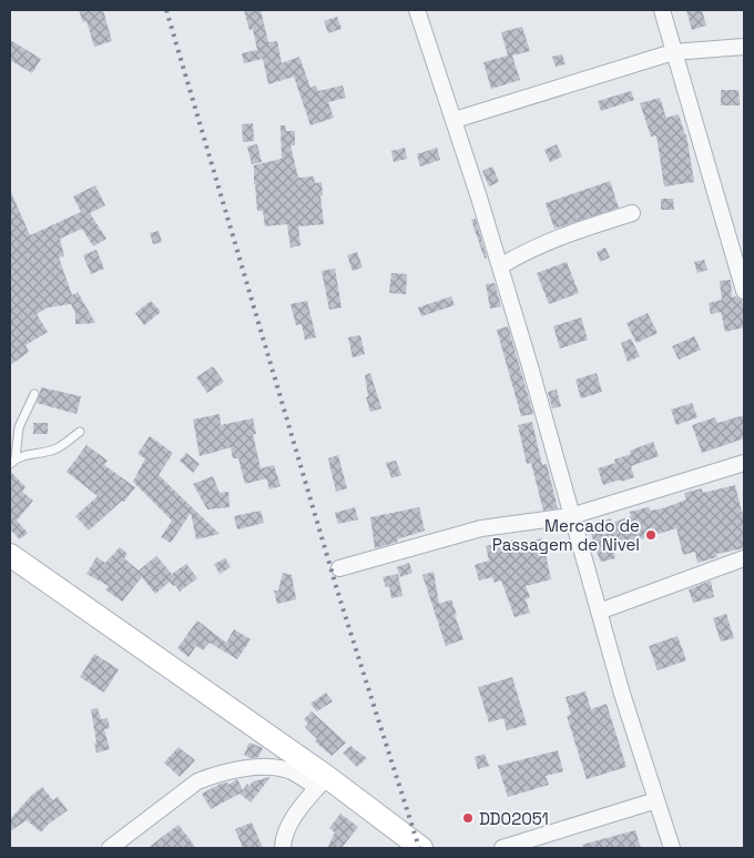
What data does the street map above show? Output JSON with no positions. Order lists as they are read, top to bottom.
{
  "places": ["Mercado de Passagem de Nivel", "DD02051"]
}
